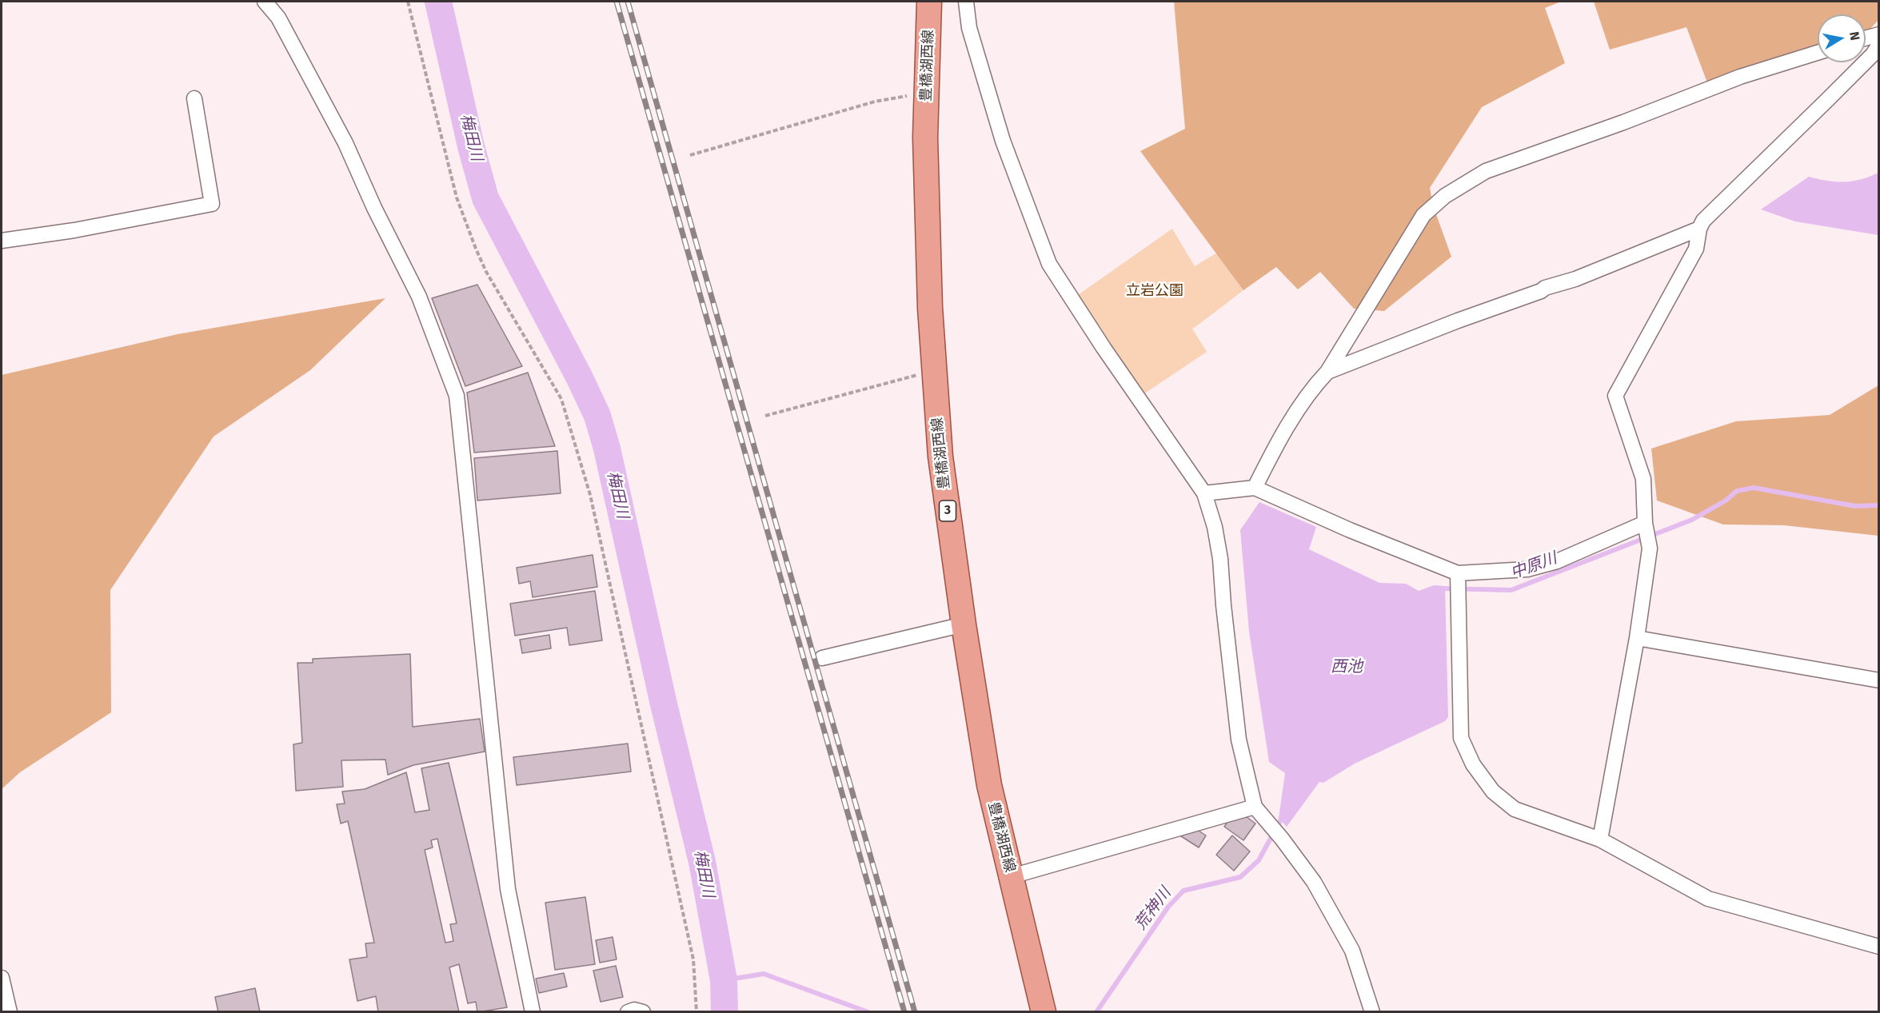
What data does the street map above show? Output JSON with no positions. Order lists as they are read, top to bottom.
{
  "streets": {
    "main road": ["豊橋湖西線", "3"]
  },
  "water": [
    "梅田川",
    "中原川",
    "西池",
    "荒神川"
  ],
  "parks": ["立岩公園"],
  "north": "right"
}
